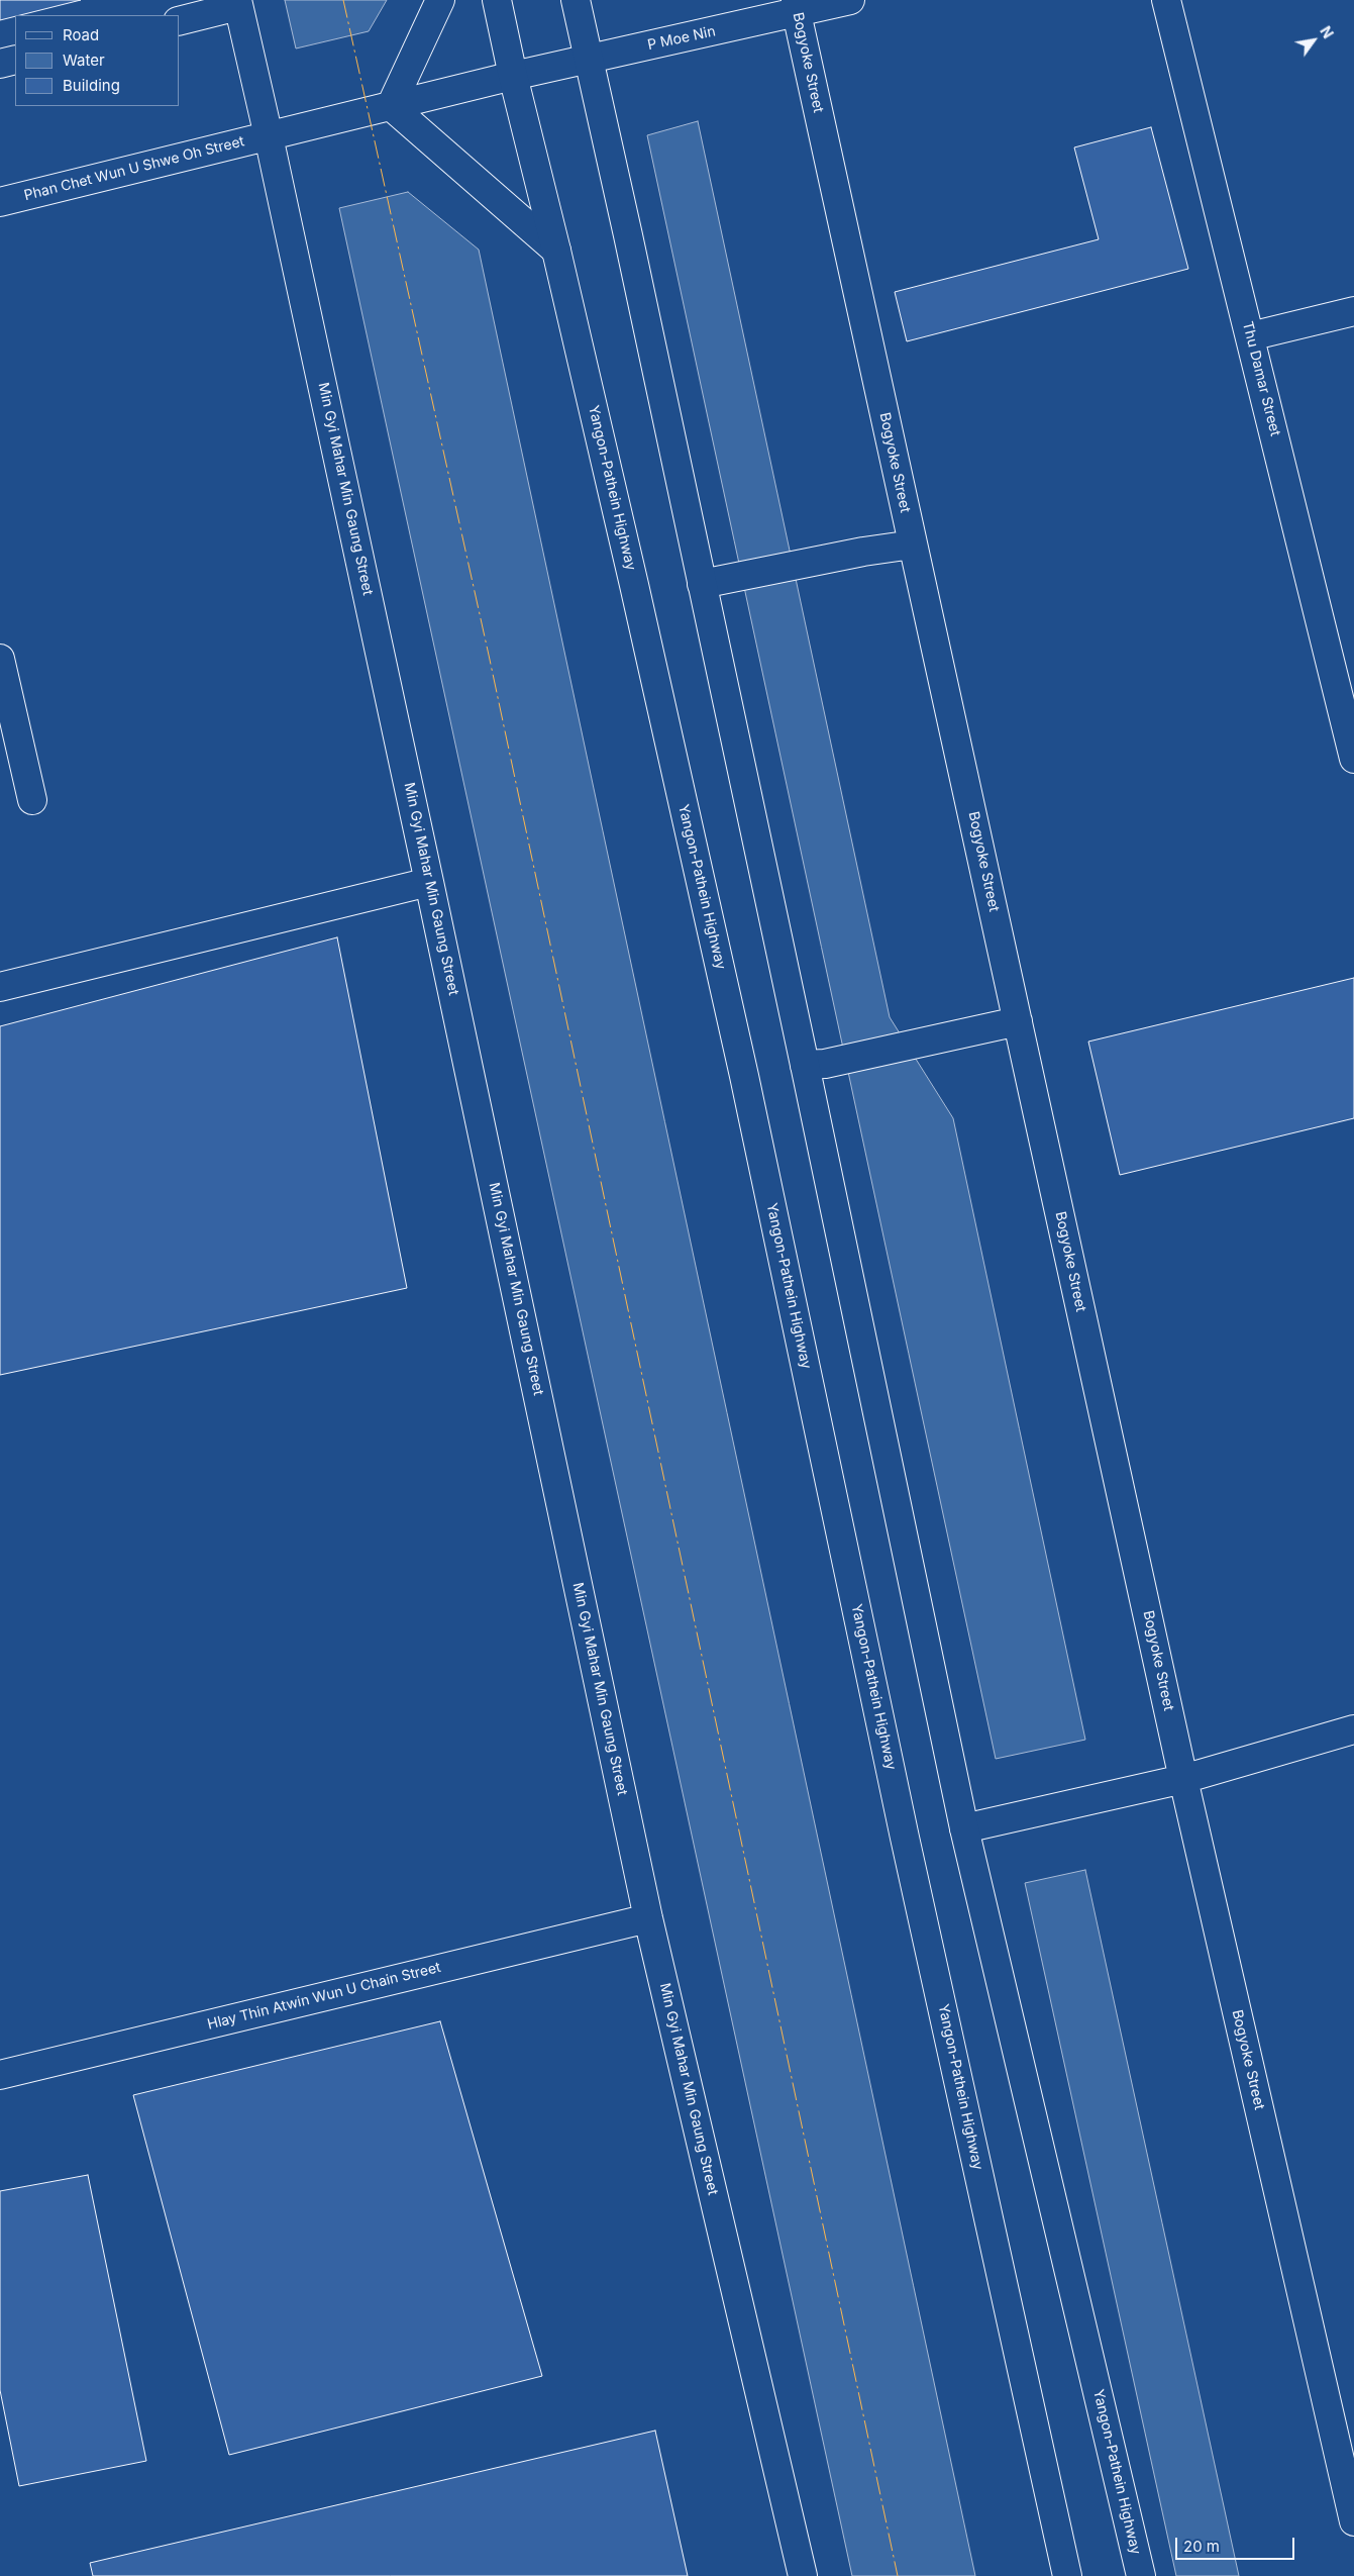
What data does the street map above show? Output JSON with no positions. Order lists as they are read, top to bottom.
{
  "streets": {
    "street": [
      "P Moe Nin",
      "Bogyoke Street",
      "Phan Chet Wun U Shwe Oh Street",
      "Thu Damar Street",
      "Yangon-Pathein Highway",
      "Min Gyi Mahar Min Gaung Street",
      "Hlay Thin Atwin Wun U Chain Street"
    ]
  },
  "crossings": [
    ["P Moe Nin", "Bogyoke Street"],
    ["P Moe Nin", "Phan Chet Wun U Shwe Oh Street"],
    ["P Moe Nin", "Yangon-Pathein Highway"],
    ["Phan Chet Wun U Shwe Oh Street", "Min Gyi Mahar Min Gaung Street"],
    ["Min Gyi Mahar Min Gaung Street", "Hlay Thin Atwin Wun U Chain Street"]
  ],
  "legend": ["Road", "Water", "Building"],
  "scale_bar": "20 m",
  "north": "top right"
}
